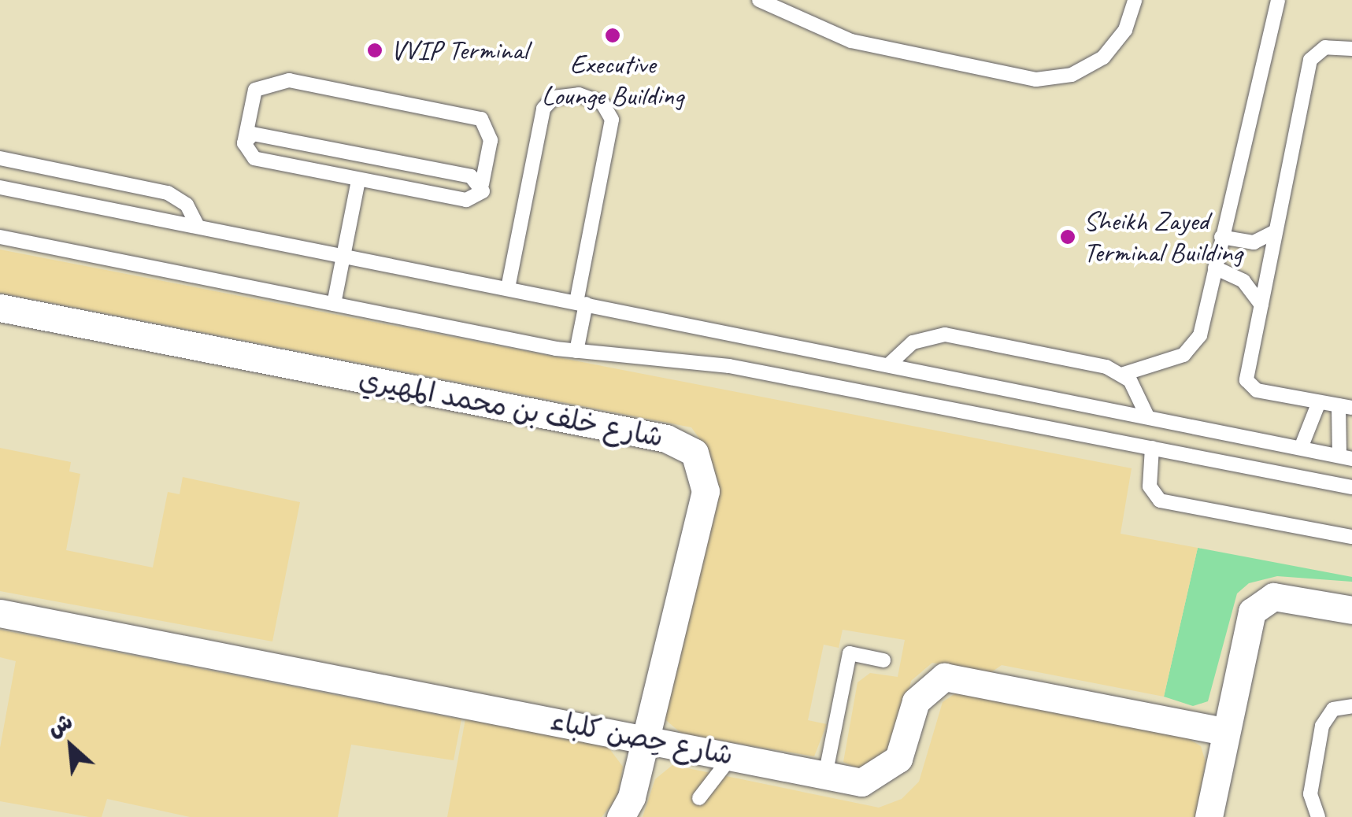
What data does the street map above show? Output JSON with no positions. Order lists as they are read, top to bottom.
{
  "streets": {
    "street": ["شارع خلف بن محمد المهيري", "شارع حِصن كلباء"]
  },
  "crossings": [
    ["شارع خلف بن محمد المهيري", "شارع حِصن كلباء"]
  ],
  "places": ["Executive Lounge Building", "VVIP Terminal", "Sheikh Zayed Terminal Building"],
  "north": "top left"
}
